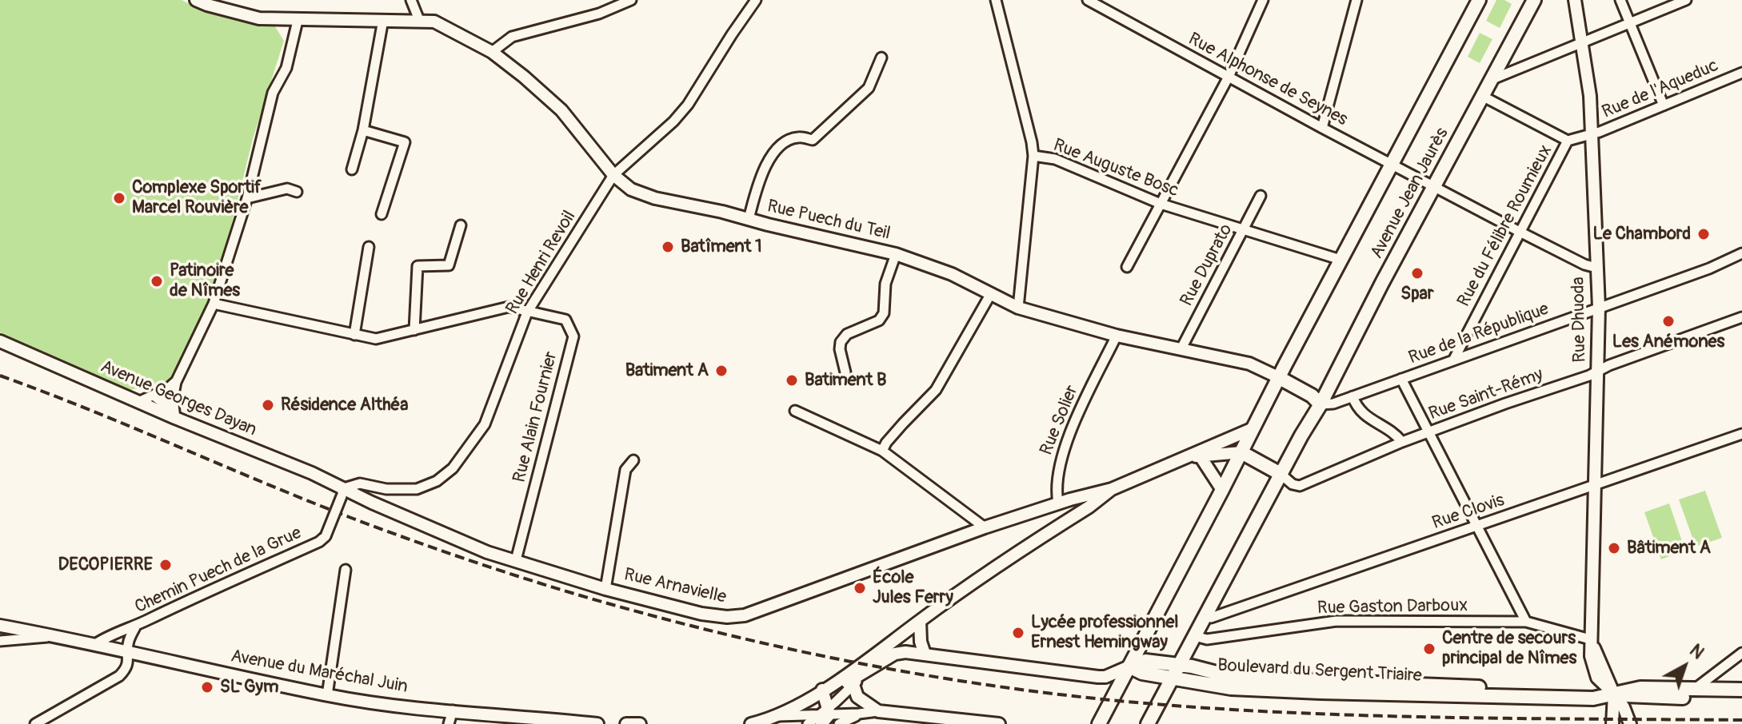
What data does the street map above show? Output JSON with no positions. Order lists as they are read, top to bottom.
{
  "streets": {
    "main road": ["Avenue Jean Jaurès", "Boulevard du Sergent Triaire"],
    "street": [
      "Rue Alphonse de Seynes",
      "Rue de l'Aqueduc",
      "Rue Auguste Bosc",
      "Rue Puech du Teil",
      "Rue du Félibre Roumieux",
      "Rue Henri Revoil",
      "Rue Duprato",
      "Rue Dhuoda",
      "Rue de la République",
      "Rue Saint-Rémy",
      "Avenue Georges Dayan",
      "Rue Alain Fournier",
      "Rue Solier",
      "Rue Clovis",
      "Chemin Puech de la Grue",
      "Rue Arnavielle",
      "Rue Gaston Darboux",
      "Avenue du Maréchal Juin"
    ]
  },
  "crossings": [
    ["Rue Alphonse de Seynes", "Avenue Jean Jaurès"],
    ["Rue Alphonse de Seynes", "Rue du Félibre Roumieux"],
    ["Rue Alphonse de Seynes", "Rue Dhuoda"],
    ["Rue de l'Aqueduc", "Rue du Félibre Roumieux"],
    ["Rue de l'Aqueduc", "Rue Dhuoda"],
    ["Rue Auguste Bosc", "Avenue Jean Jaurès"],
    ["Rue Auguste Bosc", "Rue Duprato"],
    ["Avenue Jean Jaurès", "Rue Puech du Teil"],
    ["Avenue Jean Jaurès", "Rue de la République"],
    ["Avenue Jean Jaurès", "Rue Saint-Rémy"],
    ["Avenue Jean Jaurès", "Rue Clovis"],
    ["Avenue Jean Jaurès", "Rue Gaston Darboux"],
    ["Avenue Jean Jaurès", "Boulevard du Sergent Triaire"],
    ["Rue Puech du Teil", "Rue Henri Revoil"],
    ["Rue Puech du Teil", "Rue Duprato"],
    ["Rue Puech du Teil", "Rue Solier"],
    ["Rue du Félibre Roumieux", "Rue de la République"],
    ["Rue Henri Revoil", "Avenue Georges Dayan"],
    ["Rue Henri Revoil", "Rue Alain Fournier"],
    ["Rue Henri Revoil", "Chemin Puech de la Grue"],
    ["Rue Henri Revoil", "Rue Arnavielle"],
    ["Rue Dhuoda", "Rue de la République"],
    ["Rue Dhuoda", "Rue Saint-Rémy"],
    ["Rue Dhuoda", "Rue Clovis"],
    ["Rue Dhuoda", "Rue Gaston Darboux"],
    ["Rue Dhuoda", "Boulevard du Sergent Triaire"],
    ["Avenue Georges Dayan", "Chemin Puech de la Grue"],
    ["Avenue Georges Dayan", "Rue Arnavielle"],
    ["Rue Alain Fournier", "Rue Arnavielle"],
    ["Rue Solier", "Rue Arnavielle"],
    ["Chemin Puech de la Grue", "Rue Arnavielle"],
    ["Chemin Puech de la Grue", "Avenue du Maréchal Juin"]
  ],
  "places": [
    "Complexe Sportif Marcel Rouvière",
    "Le Chambord",
    "Batîment 1",
    "Spar",
    "Patinoire de Nîmes",
    "Les Anémones",
    "Batiment A",
    "Batiment B",
    "Résidence Althéa",
    "Bâtiment A",
    "DECOPIERRE",
    "École Jules Ferry",
    "Lycée professionnel Ernest Hemingway",
    "Centre de secours principal de Nîmes",
    "SL Gym"
  ],
  "north": "top right"
}
